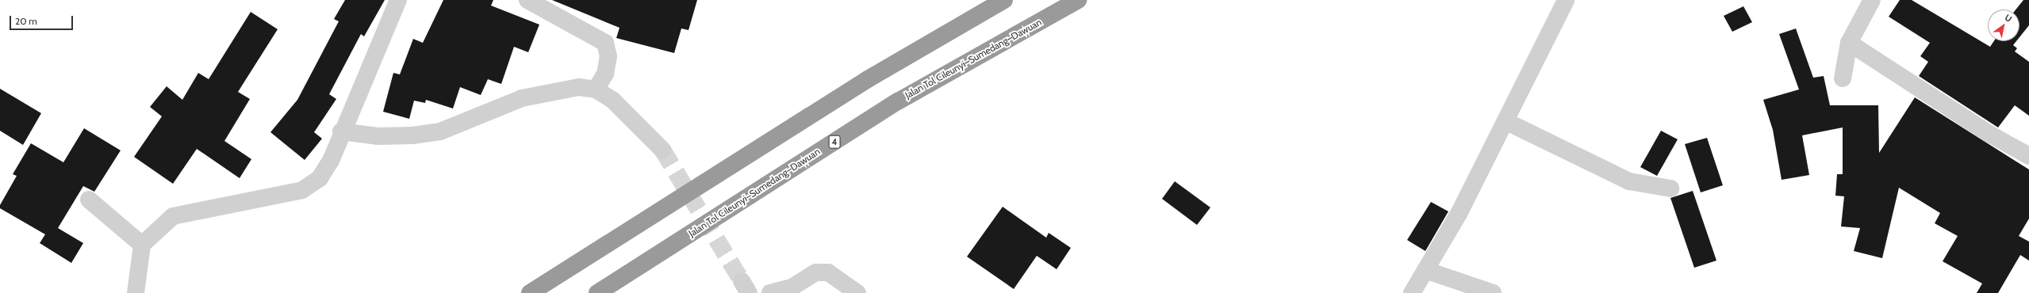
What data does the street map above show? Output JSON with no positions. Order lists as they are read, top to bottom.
{
  "streets": {
    "highway": ["Jalan Tol Cileunyi–Sumedang–Dawuan", "4"]
  },
  "scale_bar": "20 m",
  "north": "top right"
}
